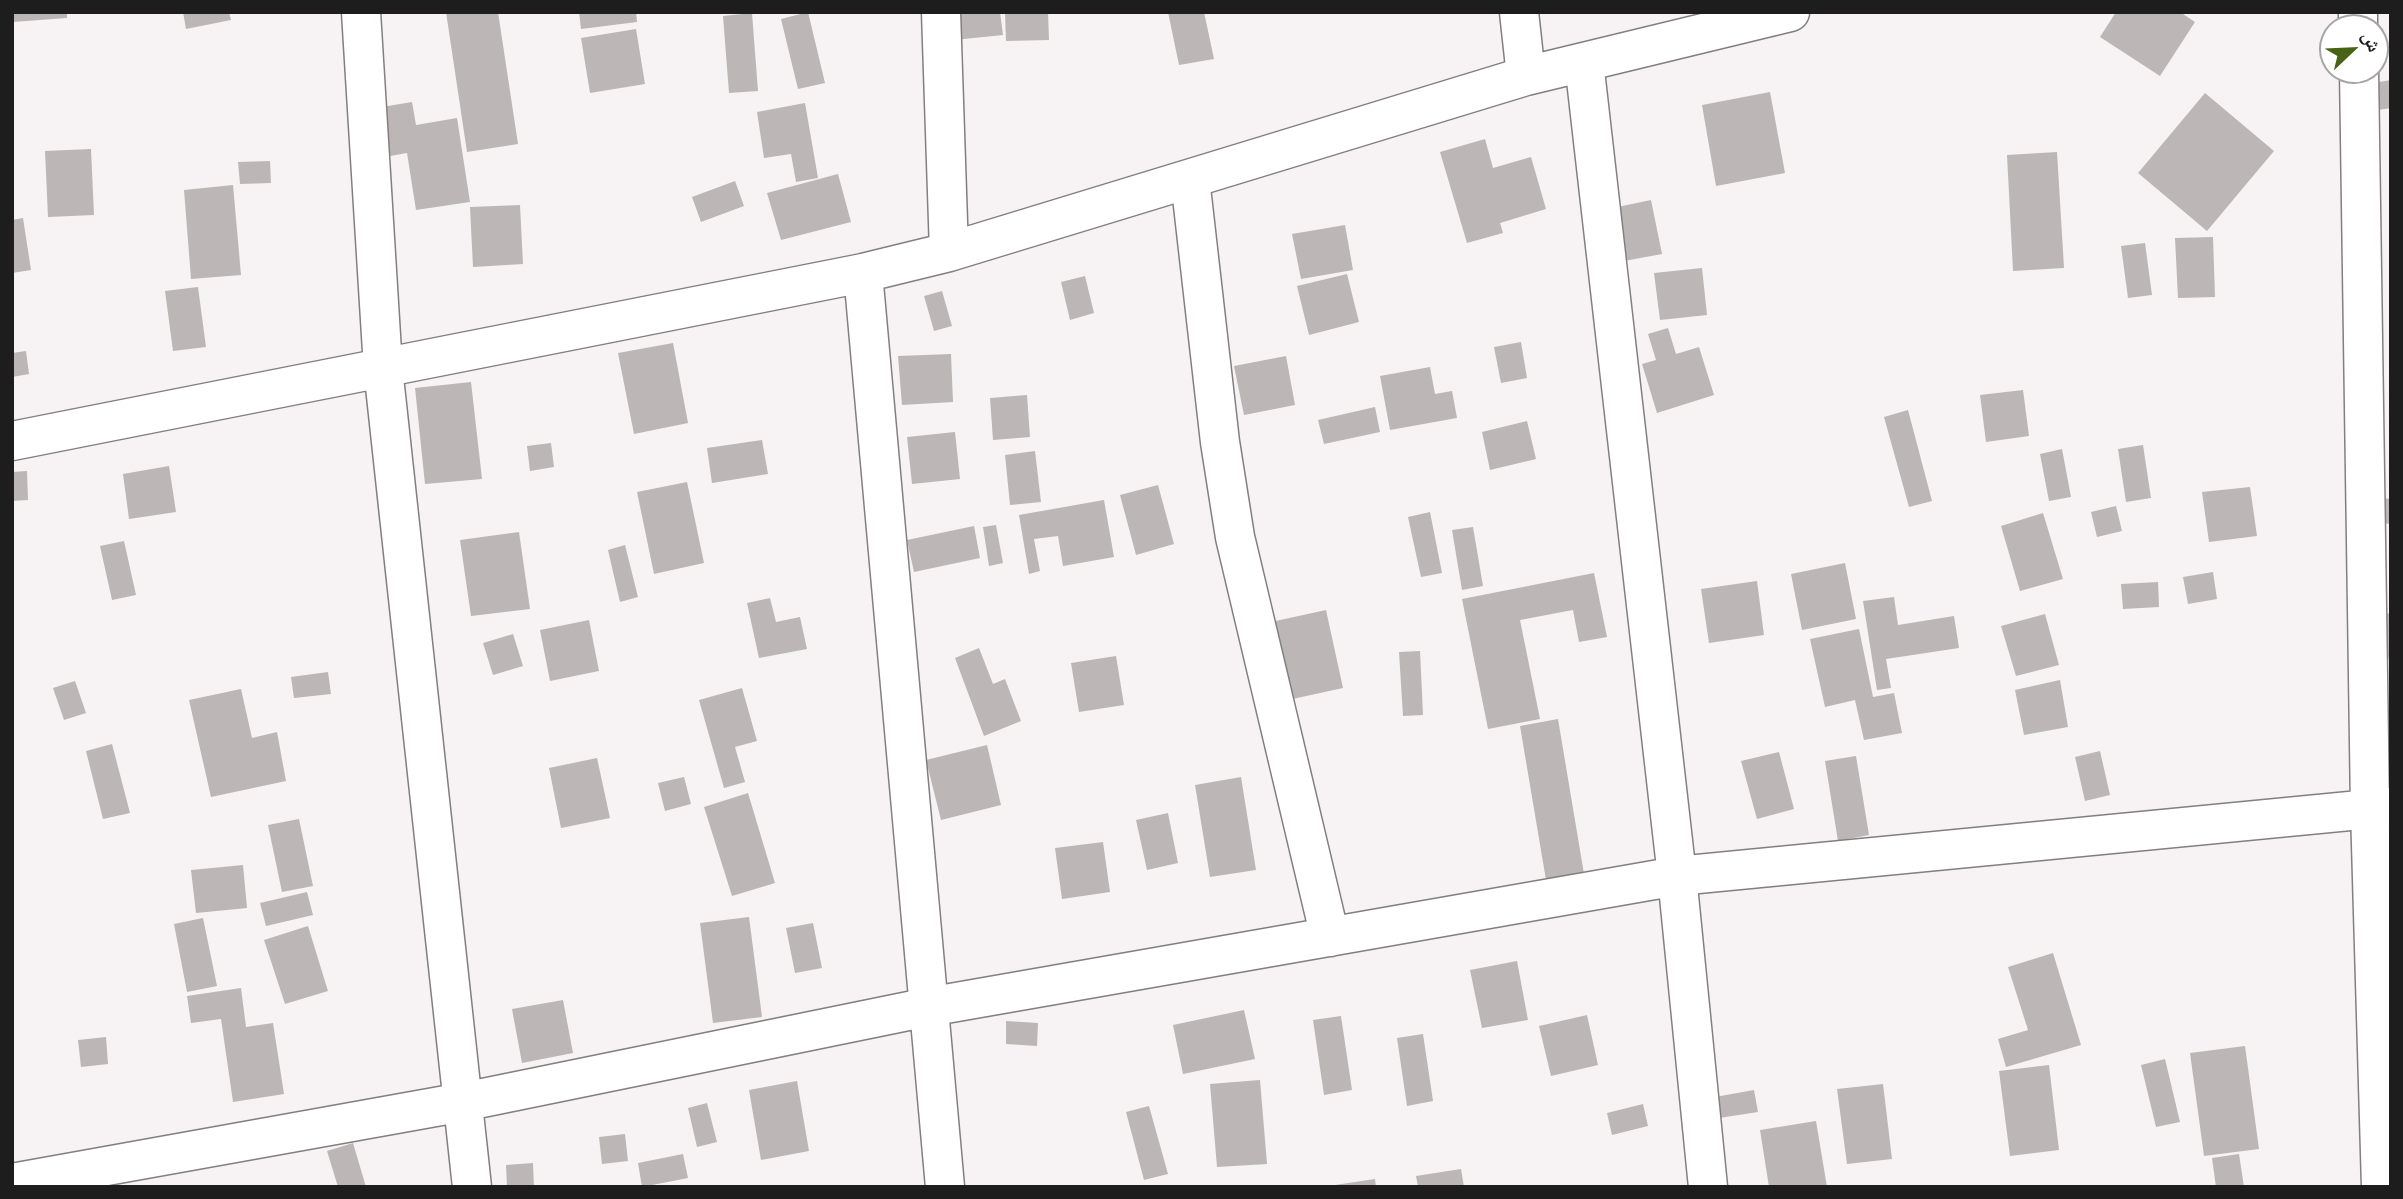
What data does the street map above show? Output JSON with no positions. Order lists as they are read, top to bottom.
{
  "north": "top right"
}
